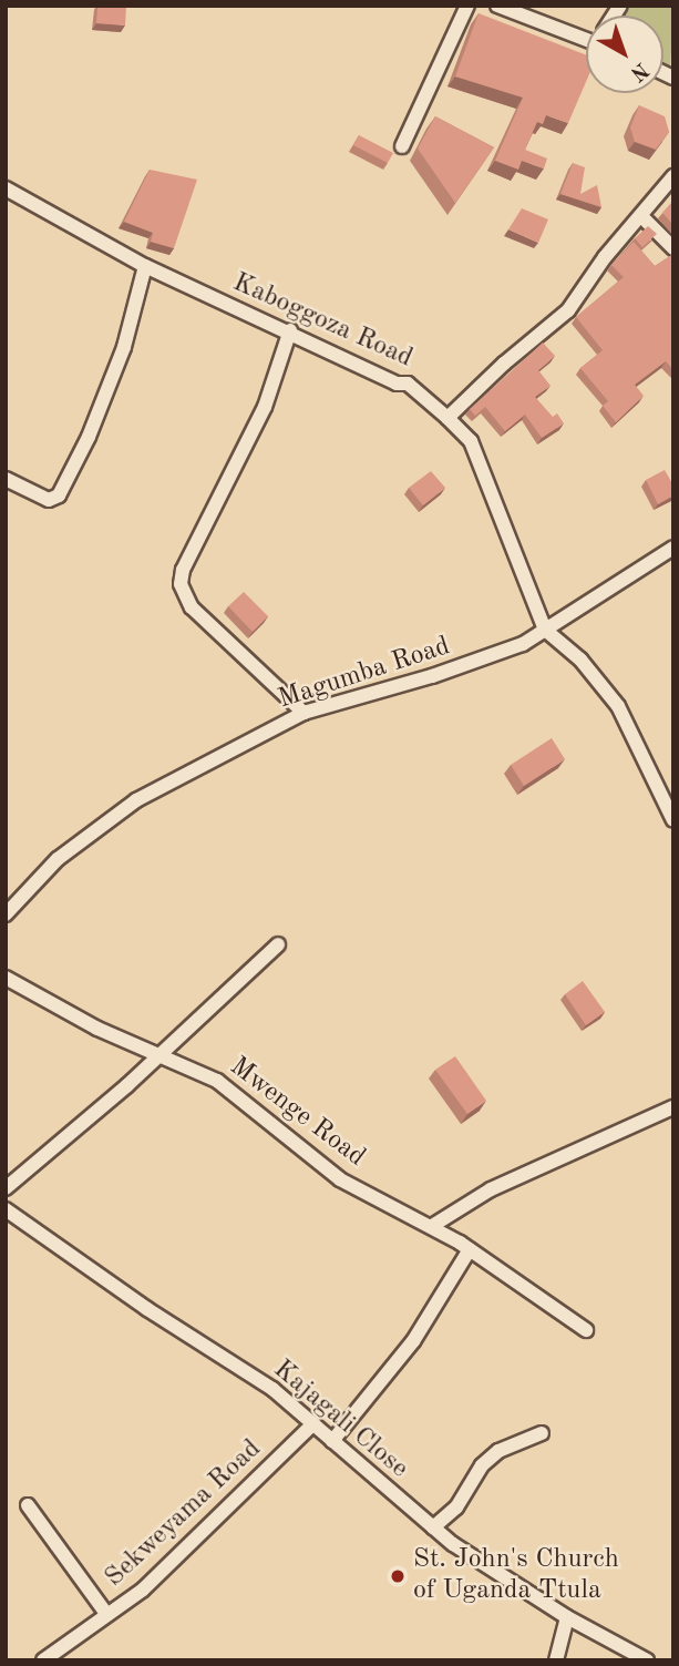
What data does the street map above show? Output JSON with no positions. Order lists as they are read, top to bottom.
{
  "streets": {
    "street": [
      "Kaboggoza Road",
      "Magumba Road",
      "Mwenge Road",
      "Kajagali Close",
      "Sekweyama Road"
    ]
  },
  "crossings": [
    ["Kaboggoza Road", "Magumba Road"],
    ["Kajagali Close", "Sekweyama Road"]
  ],
  "places": ["St. John's Church of Uganda Ttula"],
  "north": "bottom right"
}
